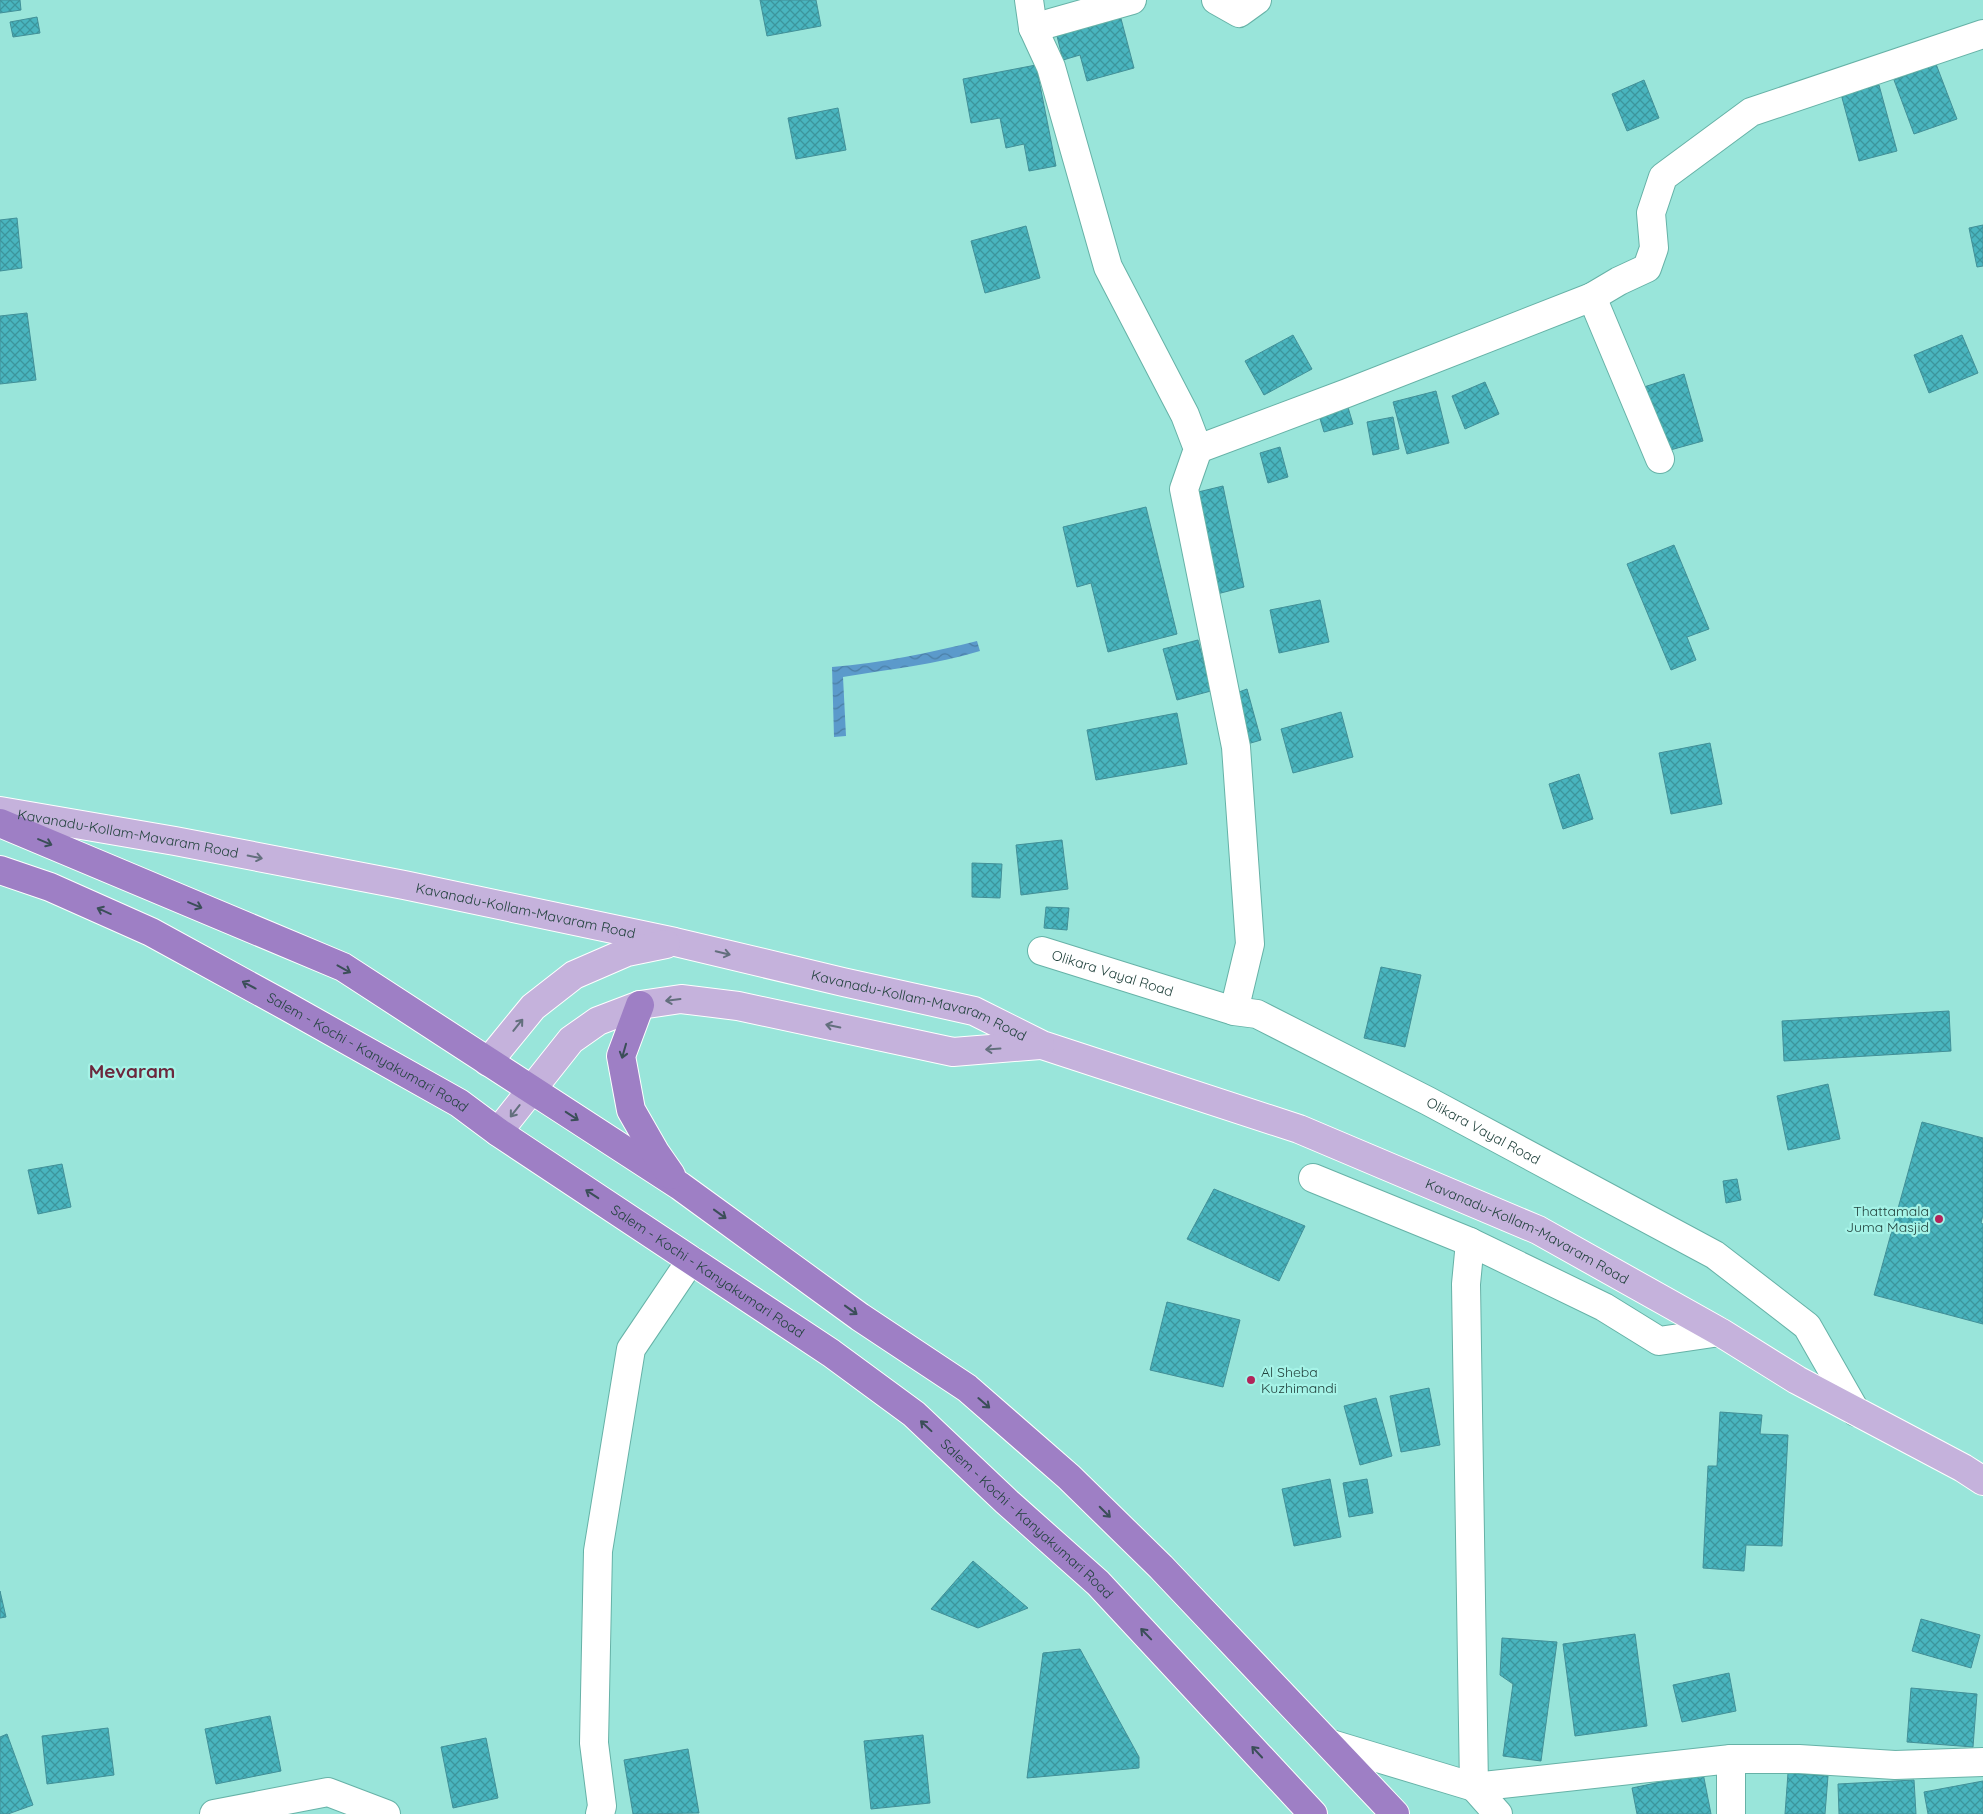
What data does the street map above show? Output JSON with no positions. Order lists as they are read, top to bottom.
{
  "streets": {
    "highway": ["Salem - Kochi - Kanyakumari Road"],
    "main road": ["Kavanadu-Kollam-Mavaram Road"],
    "street": ["Olikara Vayal Road"]
  },
  "crossings": [
    ["Kavanadu-Kollam-Mavaram Road", "Olikara Vayal Road"],
    ["Kavanadu-Kollam-Mavaram Road", "Salem - Kochi - Kanyakumari Road"]
  ],
  "districts": ["Mevaram"],
  "places": ["Thattamala Juma Masjid", "Al Sheba Kuzhimandi"]
}
